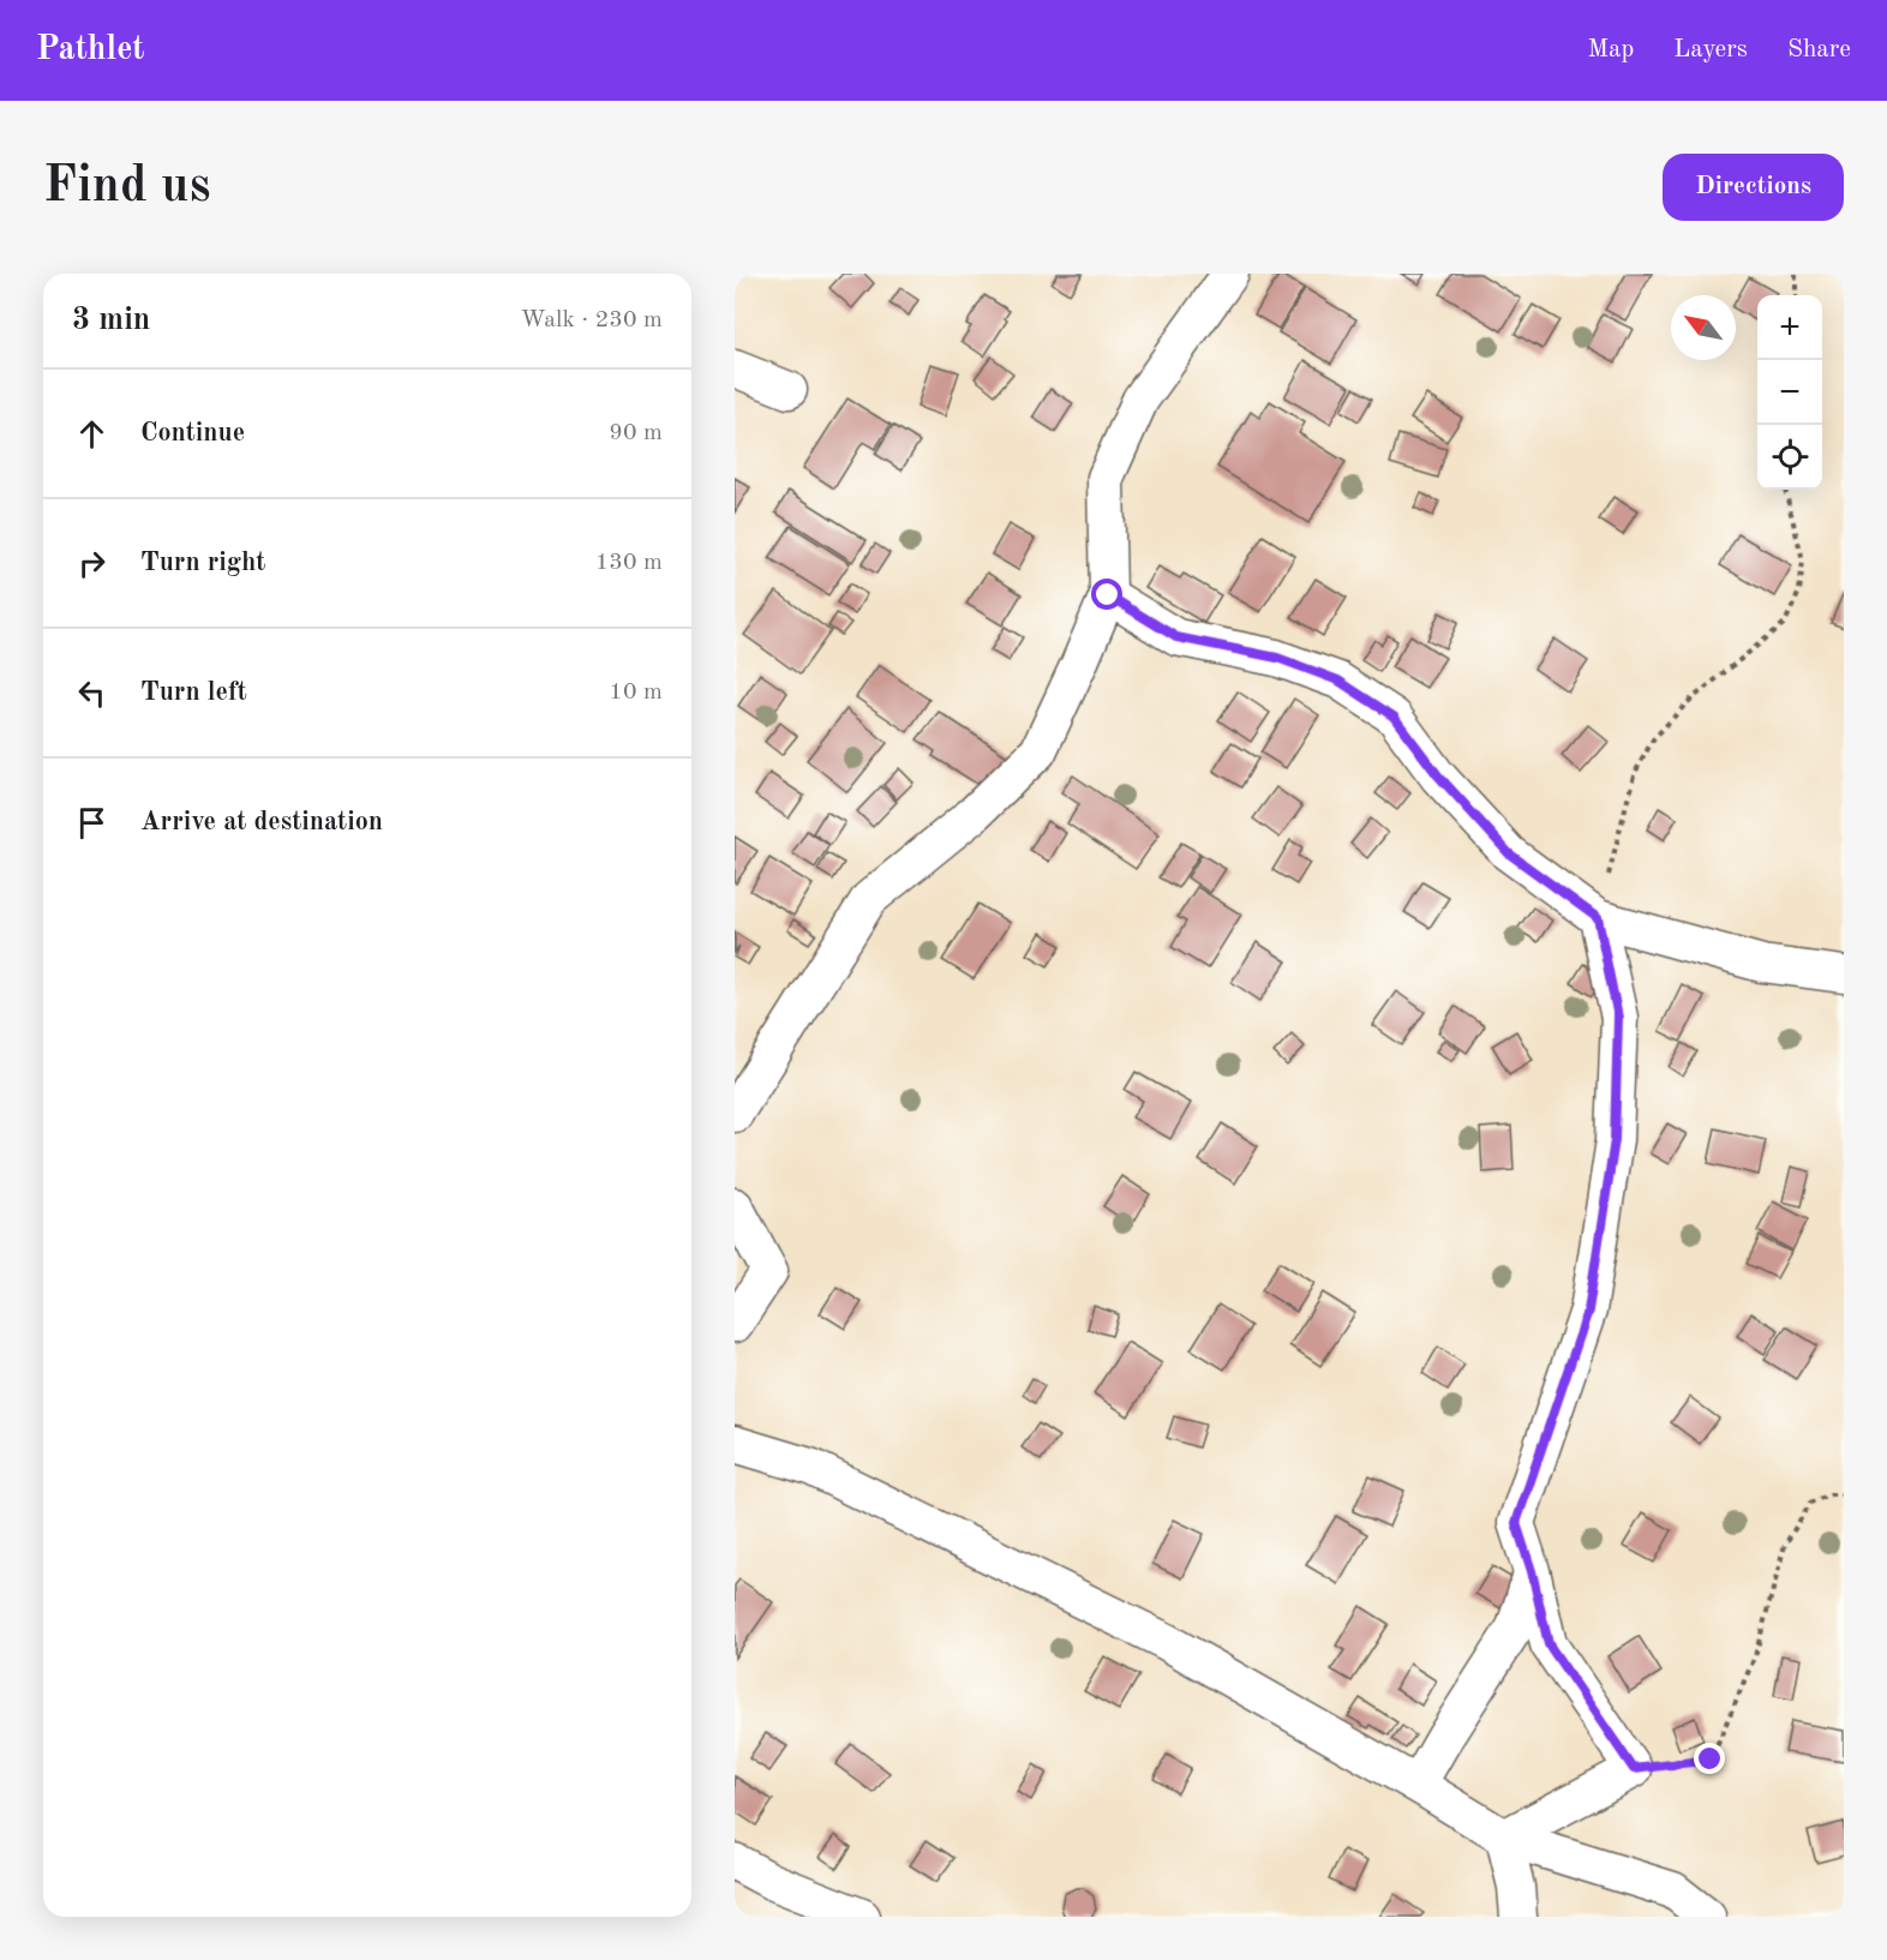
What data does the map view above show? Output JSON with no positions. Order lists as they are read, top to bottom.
{
  "north": "top left",
  "page": {
    "header": "Pathlet",
    "nav": ["Map", "Layers", "Share"],
    "buttons": "Directions",
    "title": "Find us",
    "heading": ["3 min", "Walk · 230 m"],
    "map_buttons": ["+", "−"],
    "list": [
      ["Continue", "90 m"],
      ["Turn right", "130 m"],
      ["Turn left", "10 m"],
      "Arrive at destination"
    ]
  }
}
